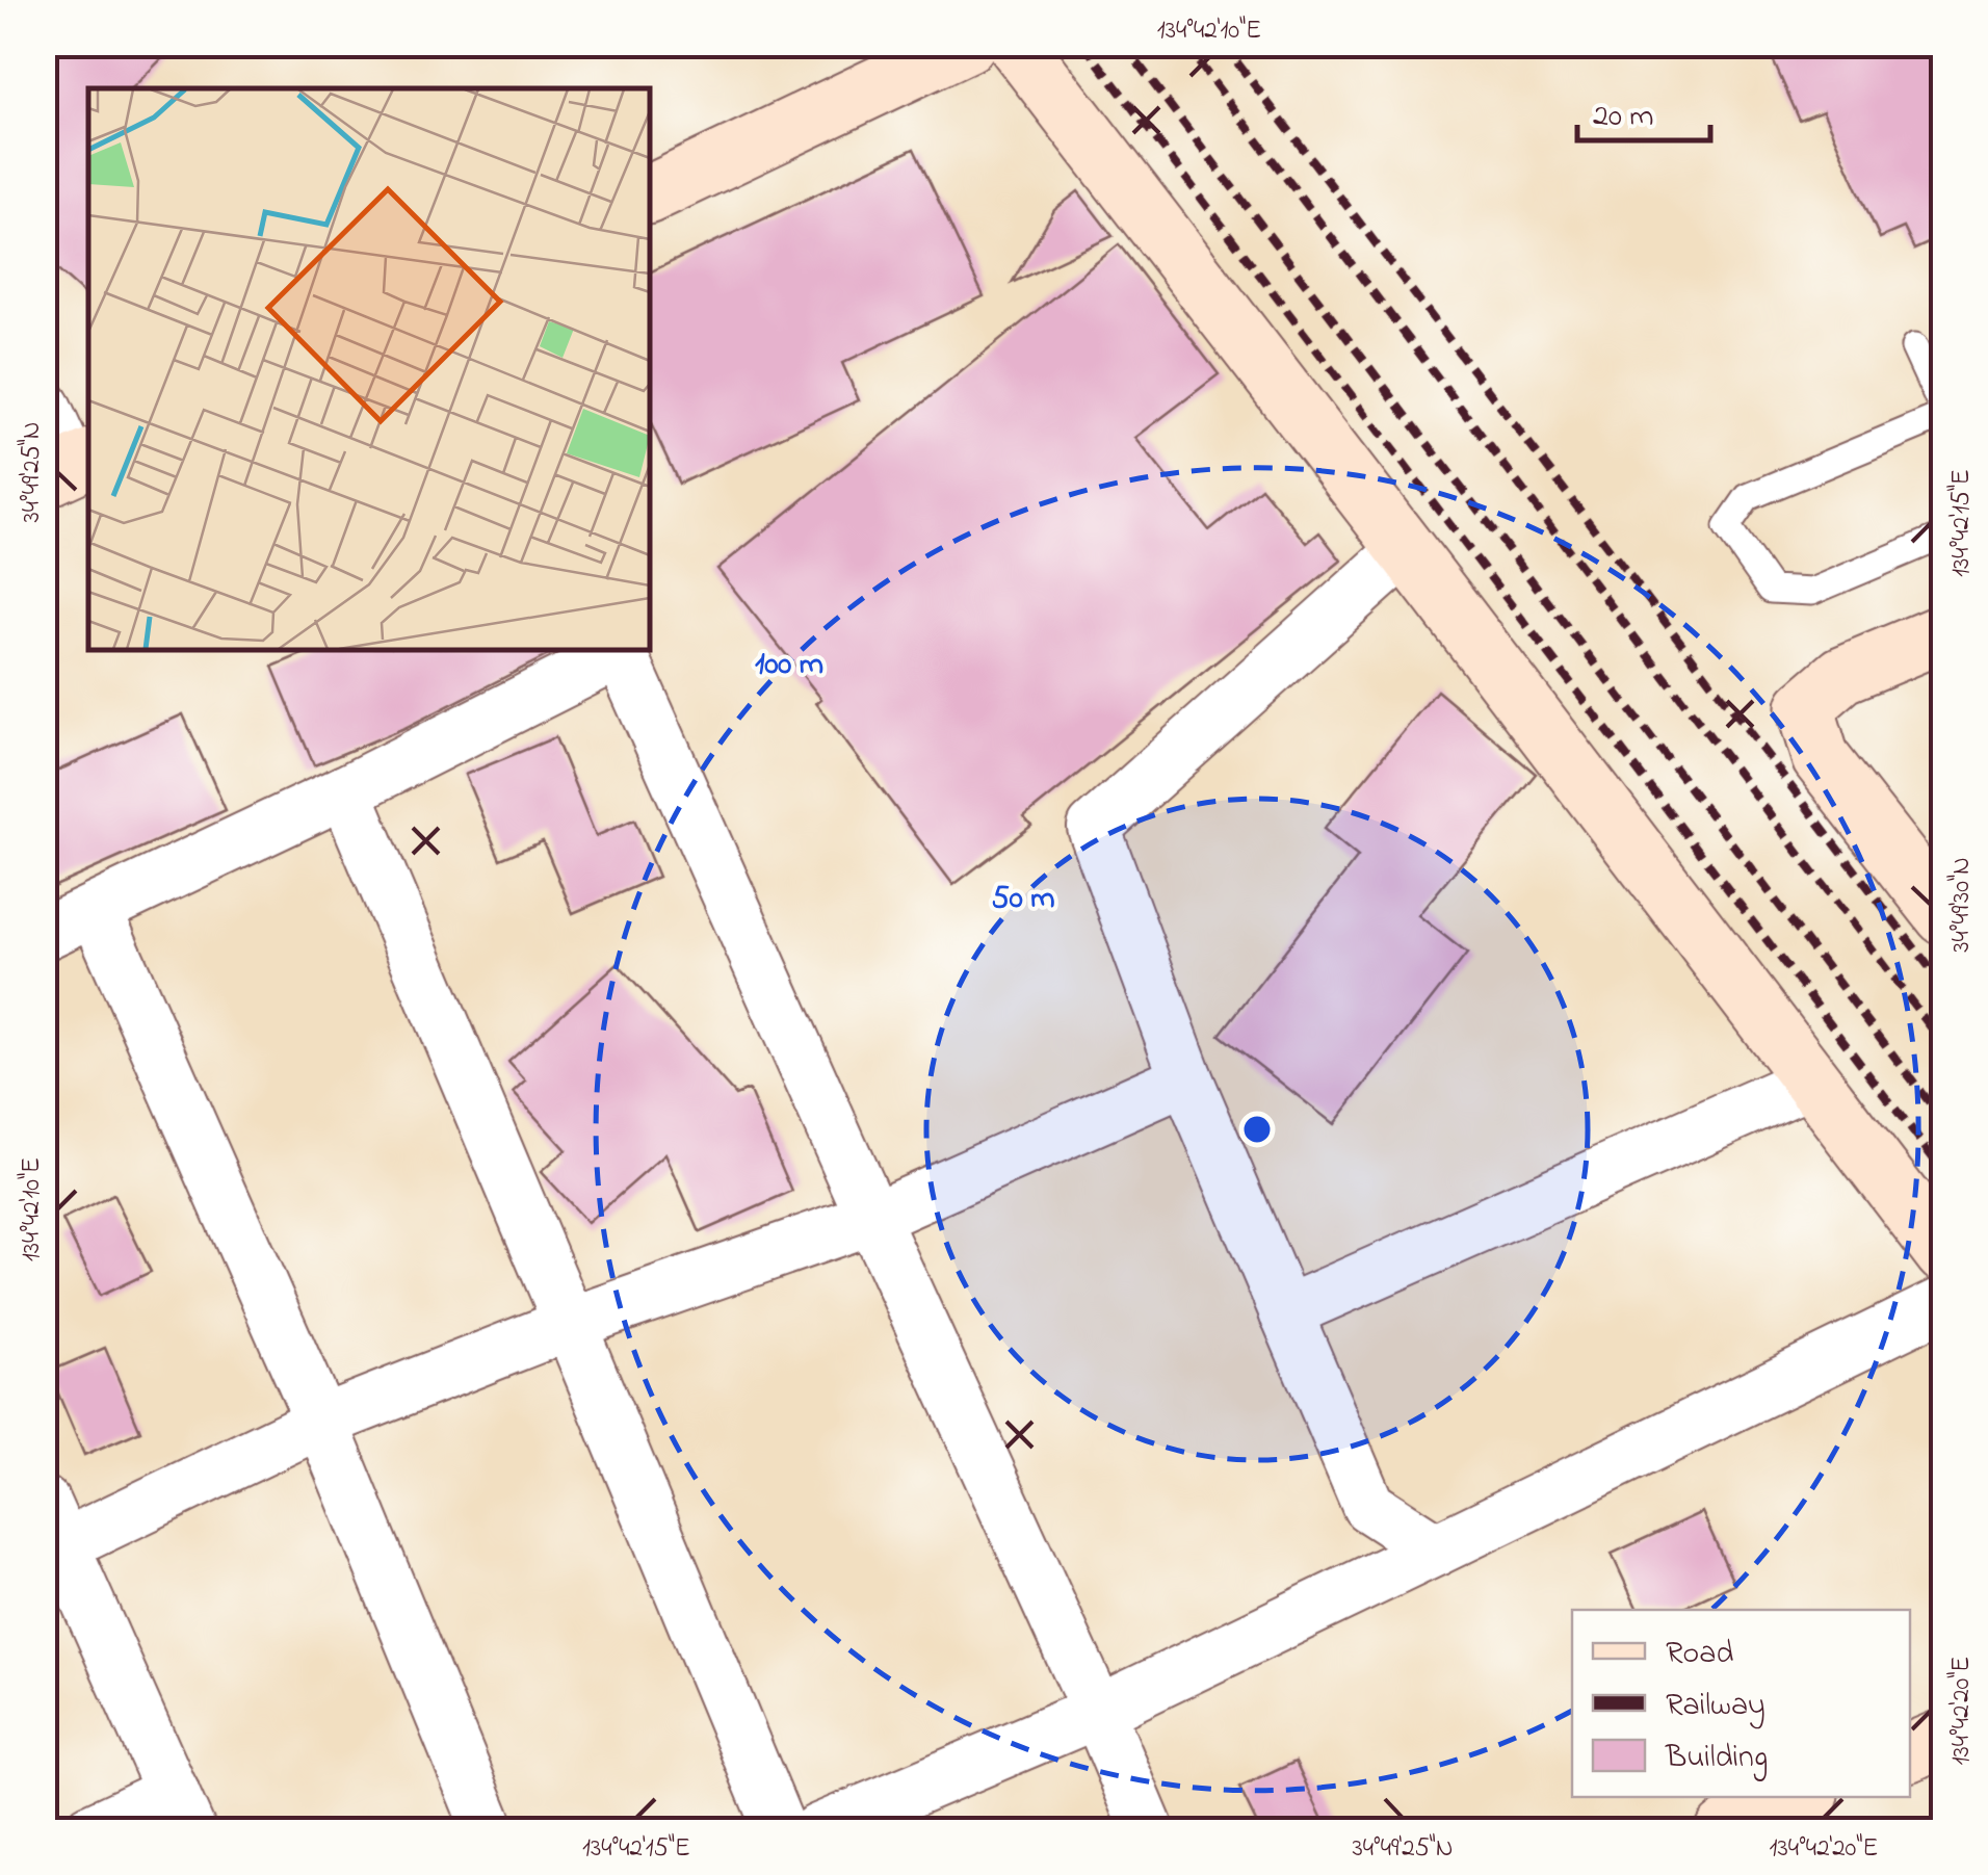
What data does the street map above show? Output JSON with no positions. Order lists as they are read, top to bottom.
{
  "legend": ["Road", "Railway", "Building"],
  "scale_bar": "20 m",
  "coordinates": [
    "134°42'10\"E",
    "34°49'25\"N",
    "134°42'15\"E",
    "34°49'30\"N",
    "134°42'20\"E"
  ],
  "rings": ["100 m", "50 m"]
}
